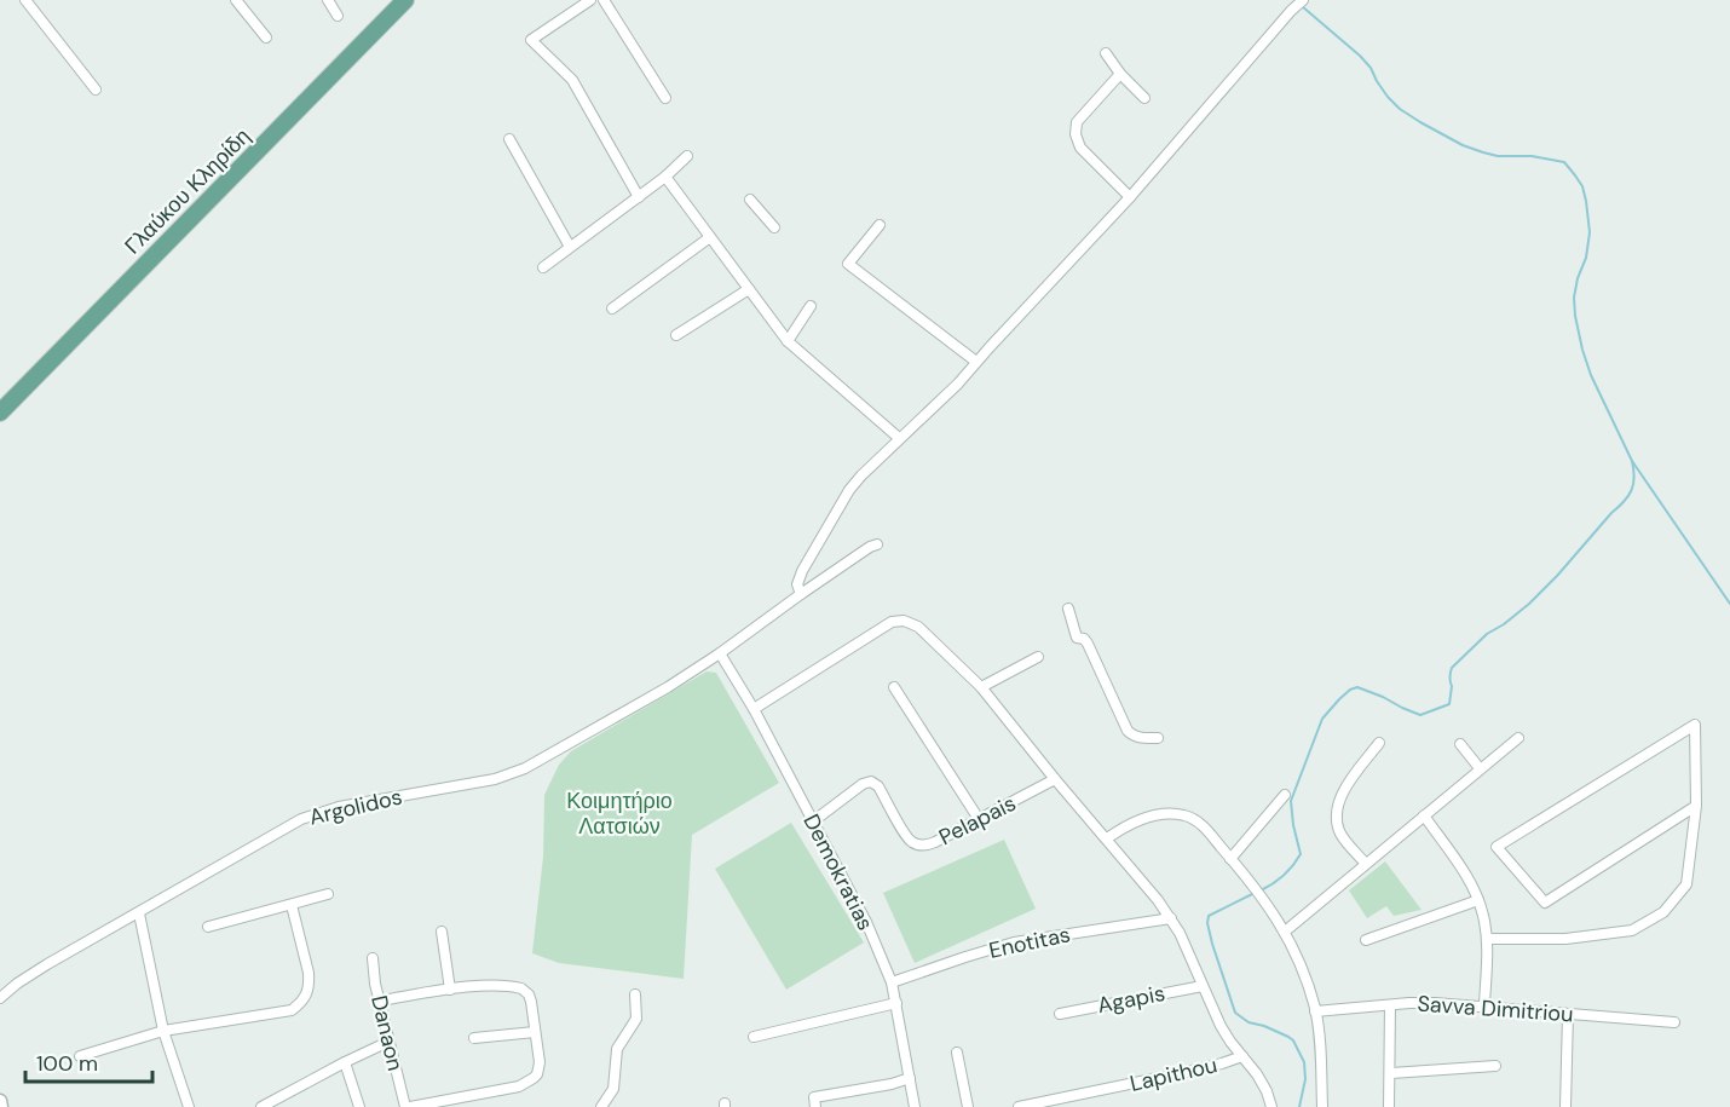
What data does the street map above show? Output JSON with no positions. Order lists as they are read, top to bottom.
{
  "streets": {
    "main road": ["Γλαύκου Κληρίδη"],
    "street": [
      "Argolidos",
      "Pelapais",
      "Demokratias",
      "Enotitas",
      "Agapis",
      "Savva Dimitriou",
      "Danaon",
      "Lapithou"
    ]
  },
  "crossings": [
    ["Argolidos", "Demokratias"],
    ["Pelapais", "Demokratias"],
    ["Demokratias", "Enotitas"]
  ],
  "parks": ["Κοιμητήριο Λατσιών"],
  "scale_bar": "100 m"
}
